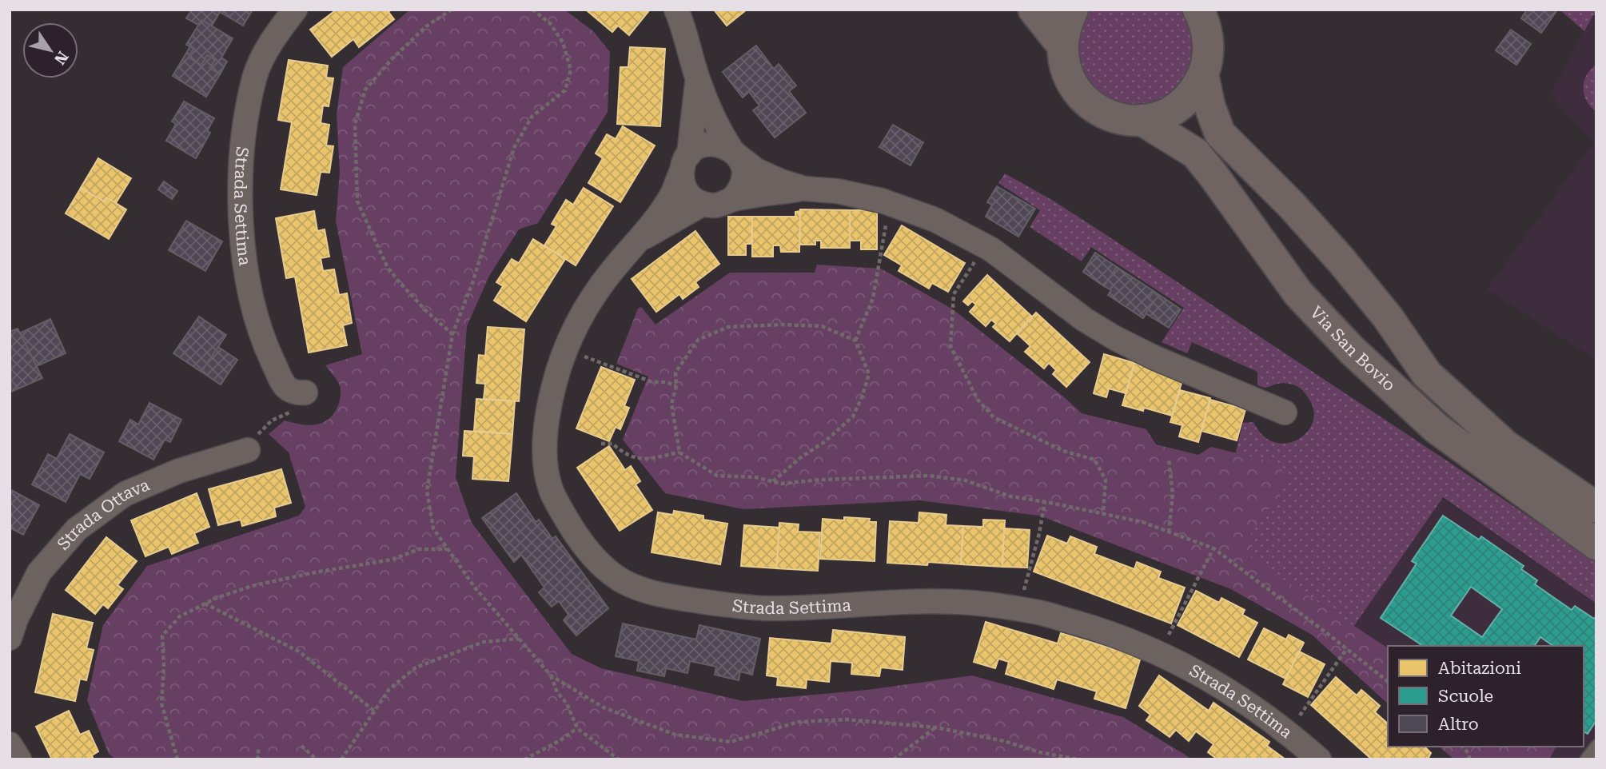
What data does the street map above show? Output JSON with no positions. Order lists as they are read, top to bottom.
{
  "streets": {
    "main road": ["Via San Bovio"],
    "street": ["Strada Settima", "Strada Ottava"]
  },
  "legend": ["Abitazioni", "Scuole", "Altro"],
  "north": "bottom right"
}
